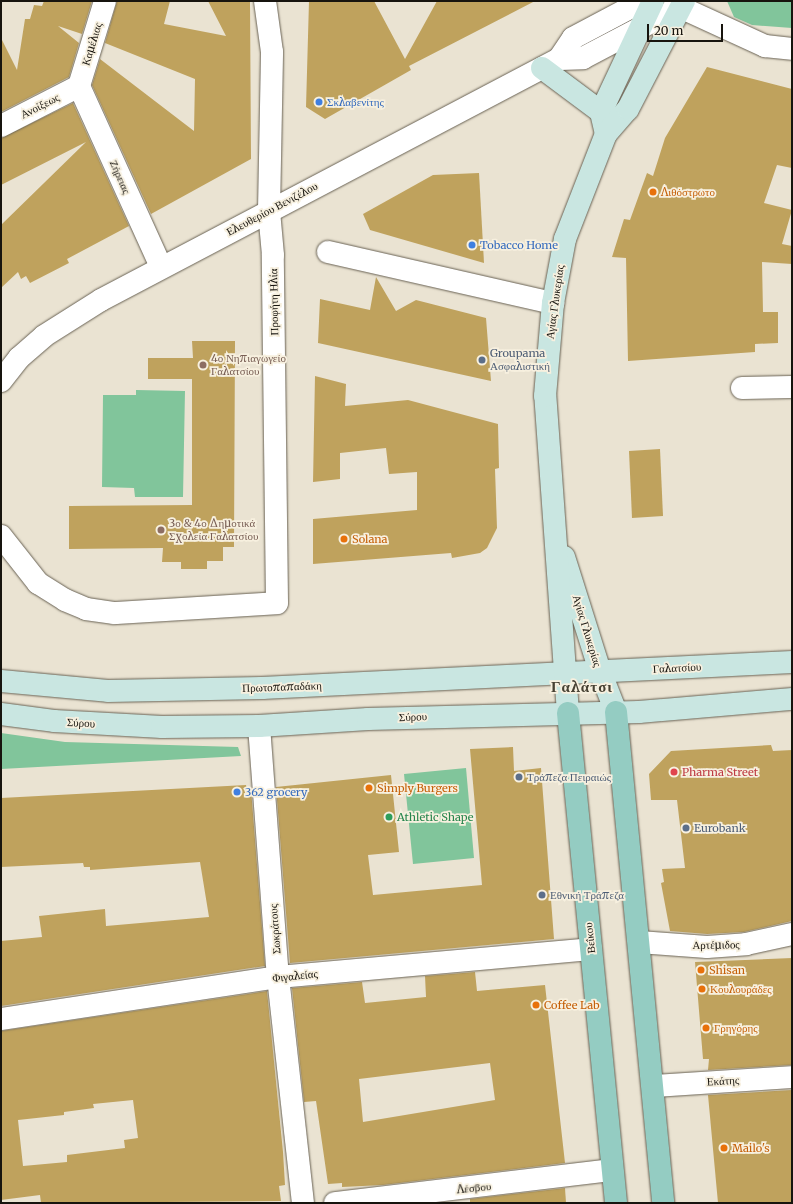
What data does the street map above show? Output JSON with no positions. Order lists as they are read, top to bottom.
{
  "streets": {
    "main road": [
      "Αγίας Γλυκερίας",
      "Γαλατσίου",
      "Πρωτοπαπαδάκη",
      "Σύρου",
      "Βεΐκου"
    ],
    "street": [
      "Καμέλιας",
      "Ανοίξεως",
      "Ζήρειας",
      "Ελευθερίου Βενιζέλου",
      "Προφήτη Ηλία",
      "Σωκράτους",
      "Αρτέμιδος",
      "Φιγαλείας",
      "Εκάτης",
      "Λέσβου"
    ]
  },
  "crossings": [
    ["Καμέλιας", "Ανοίξεως"],
    ["Καμέλιας", "Ζήρειας"],
    ["Ανοίξεως", "Ζήρειας"],
    ["Ζήρειας", "Ελευθερίου Βενιζέλου"],
    ["Ελευθερίου Βενιζέλου", "Προφήτη Ηλία"],
    ["Ελευθερίου Βενιζέλου", "Αγίας Γλυκερίας"],
    ["Αγίας Γλυκερίας", "Γαλατσίου"],
    ["Αγίας Γλυκερίας", "Πρωτοπαπαδάκη"],
    ["Αγίας Γλυκερίας", "Βεΐκου"],
    ["Γαλατσίου", "Πρωτοπαπαδάκη"],
    ["Γαλατσίου", "Βεΐκου"],
    ["Πρωτοπαπαδάκη", "Βεΐκου"],
    ["Σύρου", "Σωκράτους"],
    ["Σύρου", "Βεΐκου"],
    ["Σωκράτους", "Φιγαλείας"],
    ["Βεΐκου", "Φιγαλείας"],
    ["Βεΐκου", "Λέσβου"]
  ],
  "districts": ["Γαλάτσι"],
  "places": [
    "Σκλαβενίτης",
    "Λιθόστρωτο",
    "Tobacco Home",
    "Groupama Ασφαλιστική",
    "4ο Νηπιαγωγείο Γαλατσίου",
    "3ο & 4ο Δημοτικά Σχολεία Γαλατσίου",
    "Solana",
    "Pharma Street",
    "Τράπεζα Πειραιώς",
    "Simply Burgers",
    "362 grocery",
    "Athletic Shape",
    "Eurobank",
    "Εθνική Τράπεζα",
    "Shisan",
    "Κουλουράδες",
    "Coffee Lab",
    "Γρηγόρης",
    "Mailo's"
  ],
  "scale_bar": "20 m"
}
